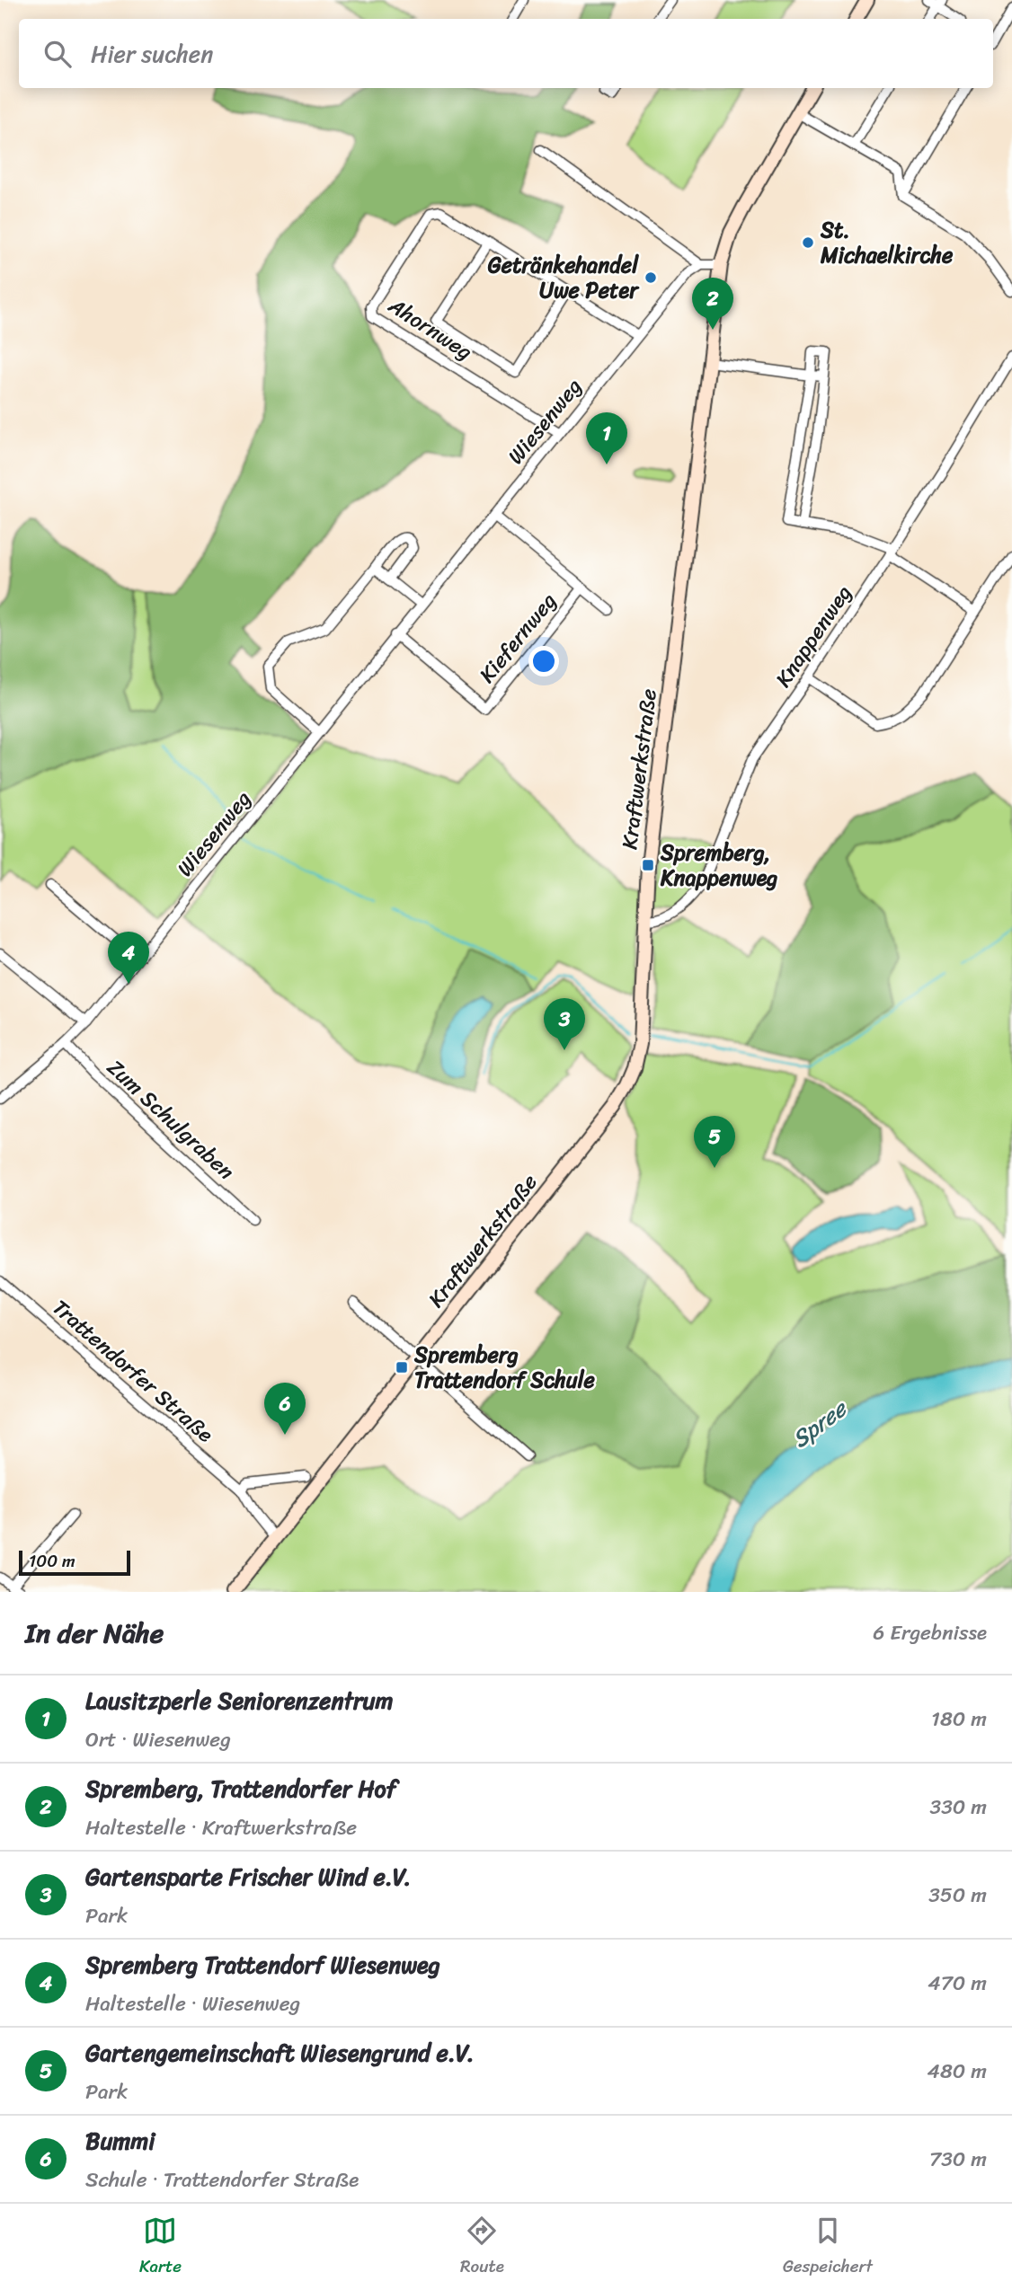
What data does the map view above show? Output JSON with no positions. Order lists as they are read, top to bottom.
{
  "streets": {
    "main road": ["Kraftwerkstraße"],
    "street": [
      "Ahornweg",
      "Wiesenweg",
      "Knappenweg",
      "Kiefernweg",
      "Zum Schulgraben",
      "Trattendorfer Straße"
    ]
  },
  "crossings": [
    ["Ahornweg", "Wiesenweg"],
    ["Wiesenweg", "Kiefernweg"],
    ["Wiesenweg", "Zum Schulgraben"],
    ["Knappenweg", "Kraftwerkstraße"],
    ["Kraftwerkstraße", "Trattendorfer Straße"]
  ],
  "water": ["Spree"],
  "places": {
    "other": ["St. Michaelkirche", "Getränkehandel Uwe Peter"],
    "transit": ["Spremberg, Knappenweg", "Spremberg Trattendorf Schule"]
  },
  "scale_bar": "100 m",
  "page": {
    "search": "Hier suchen",
    "pins": [
      "2",
      "1",
      "4",
      "3",
      "5",
      "6"
    ],
    "scale": "100 m",
    "heading": ["In der Nähe", "6 Ergebnisse"],
    "list": [
      {
        "mark": "1",
        "name": "Lausitzperle Seniorenzentrum",
        "note": "Ort · Wiesenweg",
        "value": "180 m"
      },
      {
        "mark": "2",
        "name": "Spremberg, Trattendorfer Hof",
        "note": "Haltestelle · Kraftwerkstraße",
        "value": "330 m"
      },
      {
        "mark": "3",
        "name": "Gartensparte Frischer Wind e.V.",
        "note": "Park",
        "value": "350 m"
      },
      {
        "mark": "4",
        "name": "Spremberg Trattendorf Wiesenweg",
        "note": "Haltestelle · Wiesenweg",
        "value": "470 m"
      },
      {
        "mark": "5",
        "name": "Gartengemeinschaft Wiesengrund e.V.",
        "note": "Park",
        "value": "480 m"
      },
      {
        "mark": "6",
        "name": "Bummi",
        "note": "Schule · Trattendorfer Straße",
        "value": "730 m"
      }
    ],
    "nav": ["Karte", "Route", "Gespeichert"]
  }
}
